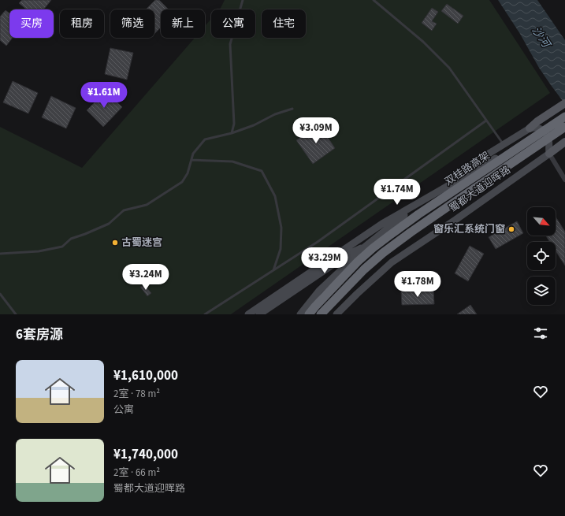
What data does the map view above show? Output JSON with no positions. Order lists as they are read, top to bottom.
{
  "streets": {
    "highway": ["双桂路高架"],
    "main road": ["蜀都大道迎晖路"]
  },
  "water": ["沙河"],
  "places": ["窗乐汇系统门窗", "古蜀迷宫"],
  "north": "bottom right",
  "page": {
    "chip": [
      "买房",
      "租房",
      "筛选",
      "新上",
      "公寓",
      "住宅"
    ],
    "price": [
      "¥1.61M",
      "¥3.09M",
      "¥1.74M",
      "¥3.29M",
      "¥3.24M",
      "¥1.78M"
    ],
    "heading": "6套房源",
    "list": [
      {
        "name": "¥1,610,000",
        "note": "2室 · 78 m² · 公寓"
      },
      {
        "name": "¥1,740,000",
        "note": "2室 · 66 m² · 蜀都大道迎晖路"
      }
    ]
  }
}
